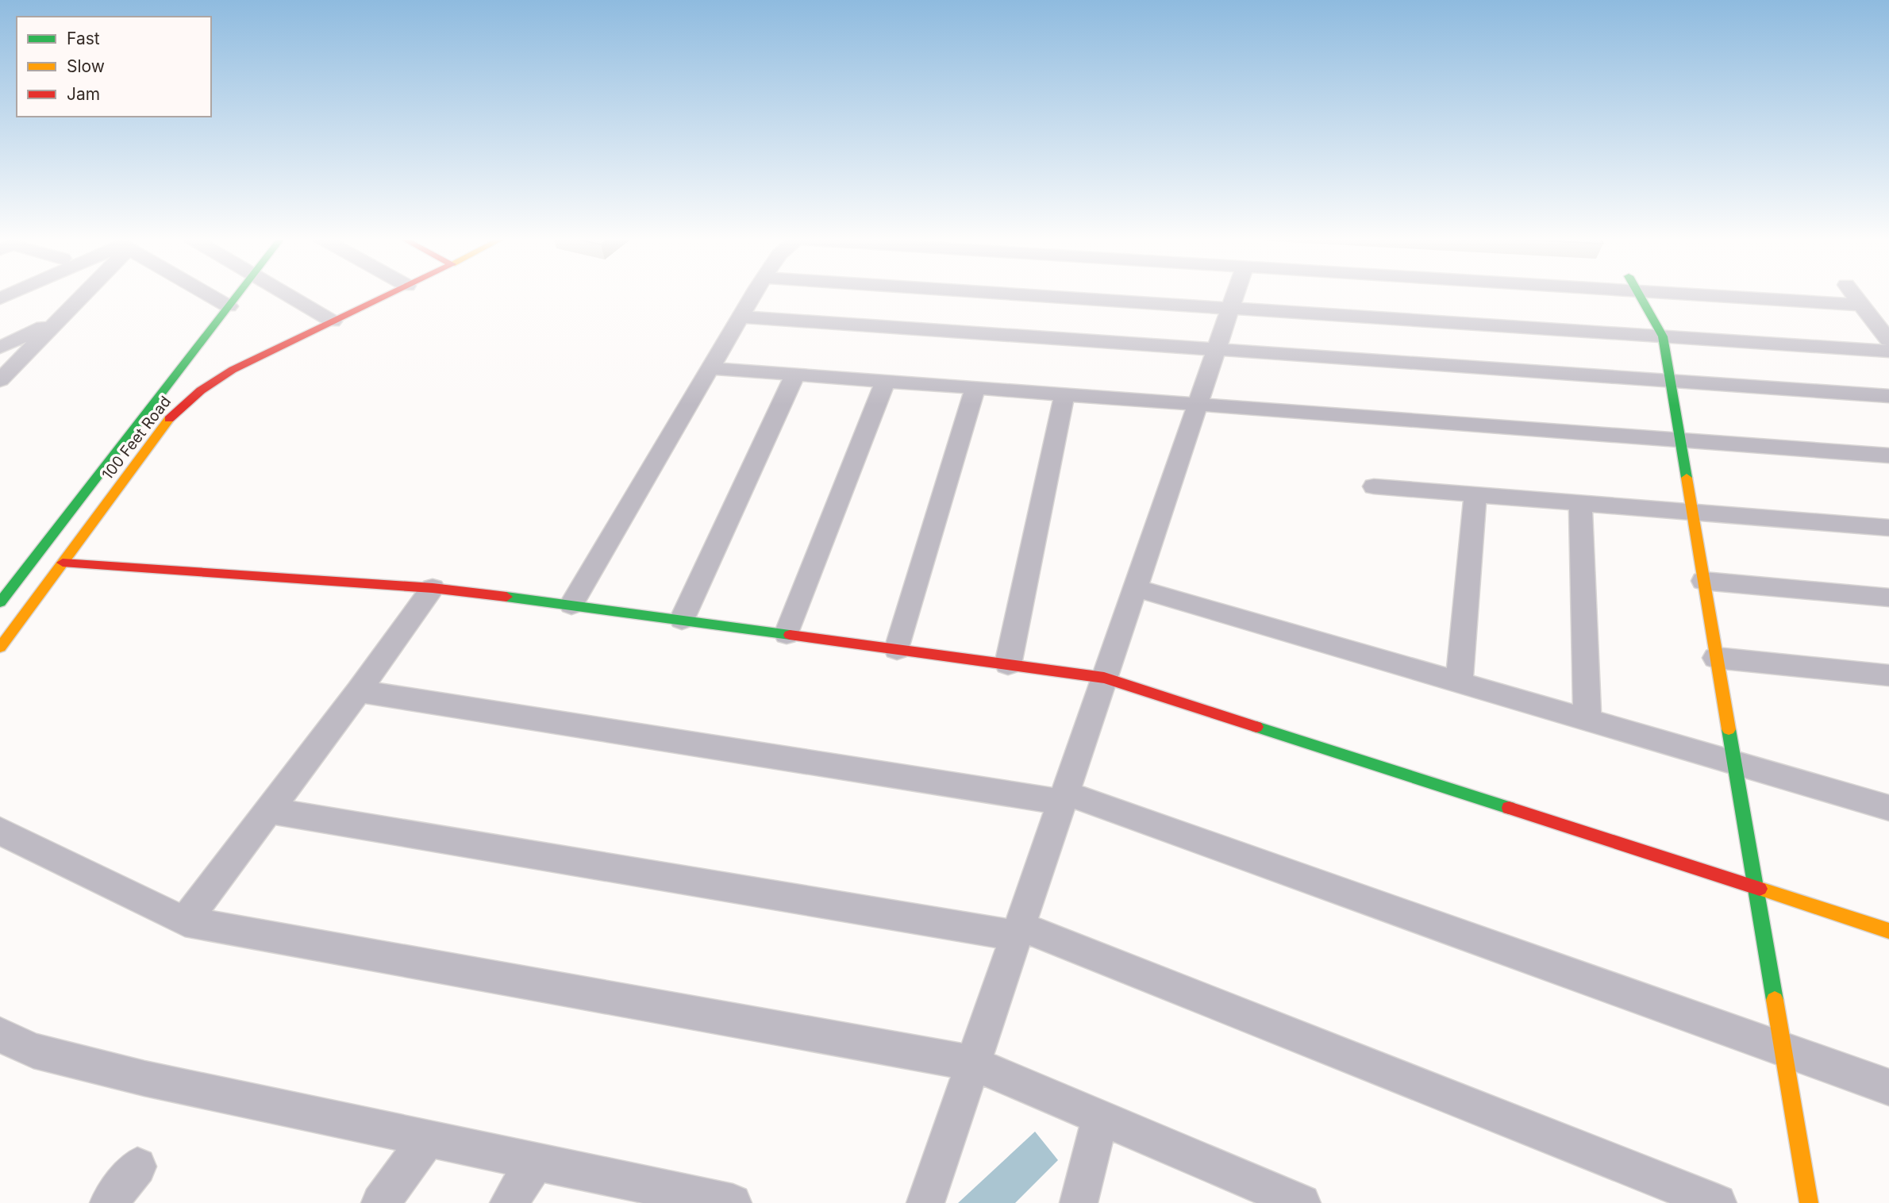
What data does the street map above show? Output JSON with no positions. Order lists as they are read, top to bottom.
{
  "streets": {
    "street": ["100 Feet Road"]
  },
  "legend": ["Fast", "Slow", "Jam"]
}
